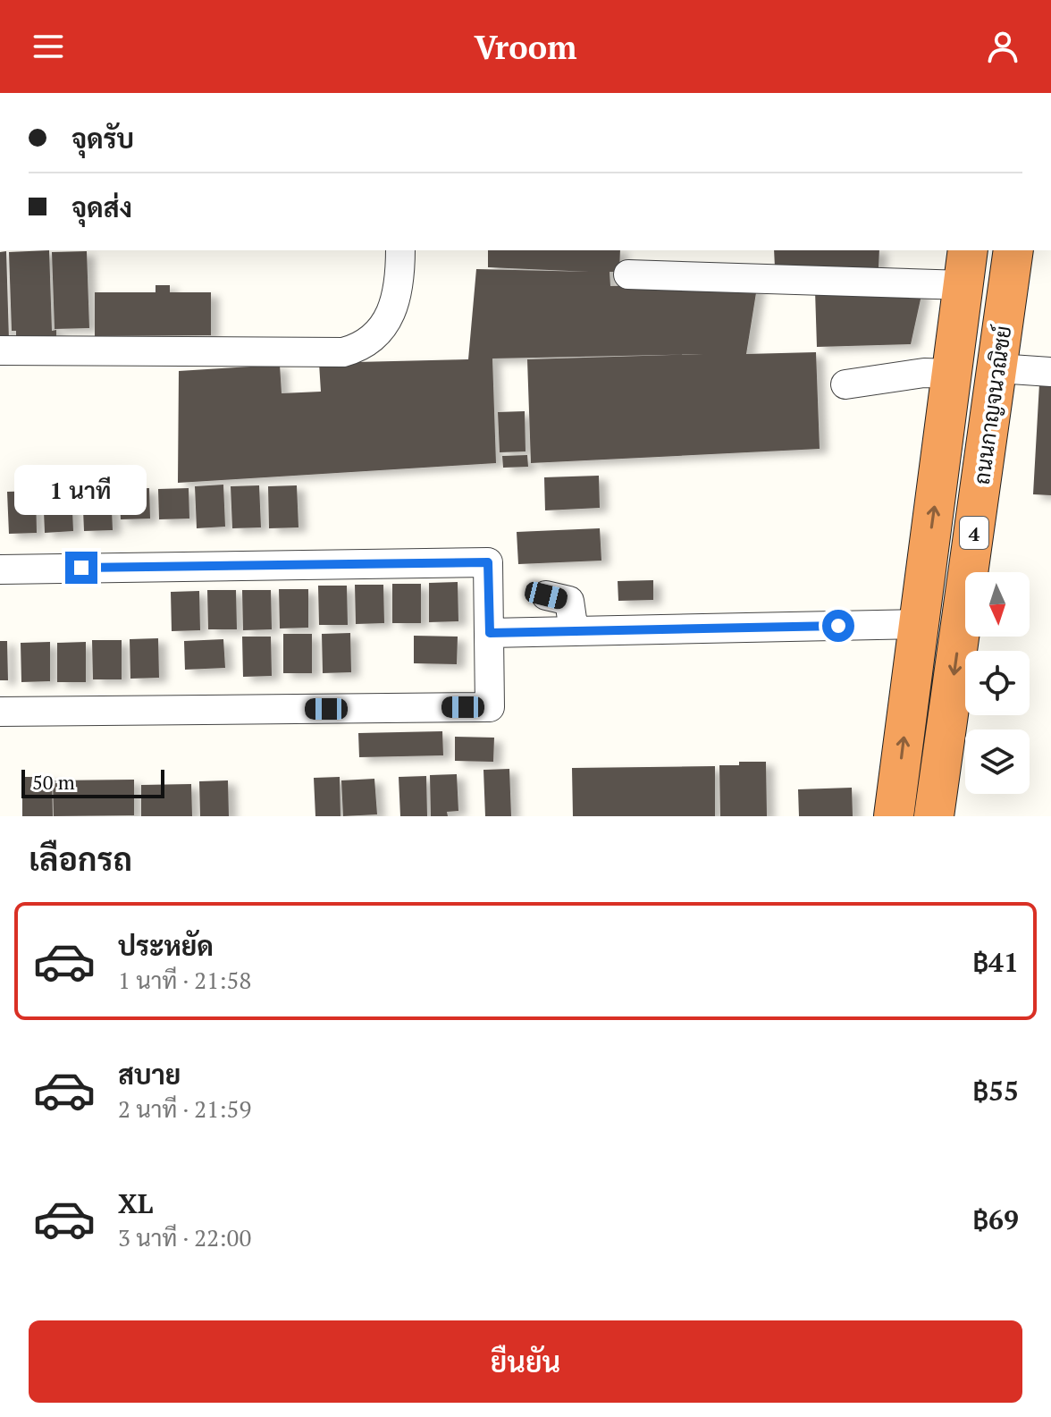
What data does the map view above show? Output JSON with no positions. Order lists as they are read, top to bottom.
{
  "streets": {
    "highway": ["ถนนกาญจนวณิชย์", "4"]
  },
  "scale_bar": "50 m",
  "north": "bottom",
  "page": {
    "header": "Vroom",
    "banner": ["จุดรับ", "จุดส่ง"],
    "bubble": "1 นาที",
    "scale": "50 m",
    "heading": "เลือกรถ",
    "list": [
      {
        "name": "ประหยัด",
        "note": "1 นาที · 21:58",
        "value": "฿41"
      },
      {
        "name": "สบาย",
        "note": "2 นาที · 21:59",
        "value": "฿55"
      },
      {
        "name": "XL",
        "note": "3 นาที · 22:00",
        "value": "฿69"
      }
    ],
    "buttons": "ยืนยัน"
  }
}
